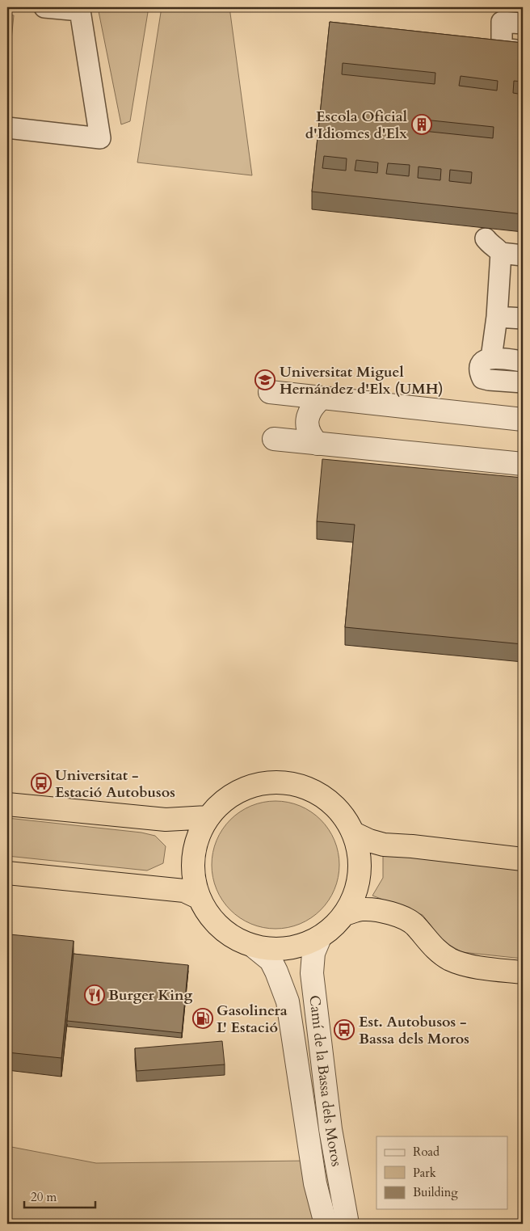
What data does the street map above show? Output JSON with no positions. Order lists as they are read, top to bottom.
{
  "streets": {
    "street": ["Camí de la Bassa dels Moros"]
  },
  "places": {
    "building": ["Escola Oficial d'Idiomes d'Elx"],
    "school or university": ["Universitat Miguel Hernández d'Elx (UMH)"],
    "bus stop": ["Universitat - Estació Autobusos", "Est. Autobusos - Bassa dels Moros"],
    "restaurant": ["Burger King"],
    "fuel station": ["Gasolinera L' Estació"]
  },
  "legend": ["Road", "Park", "Building"],
  "scale_bar": "20 m"
}
